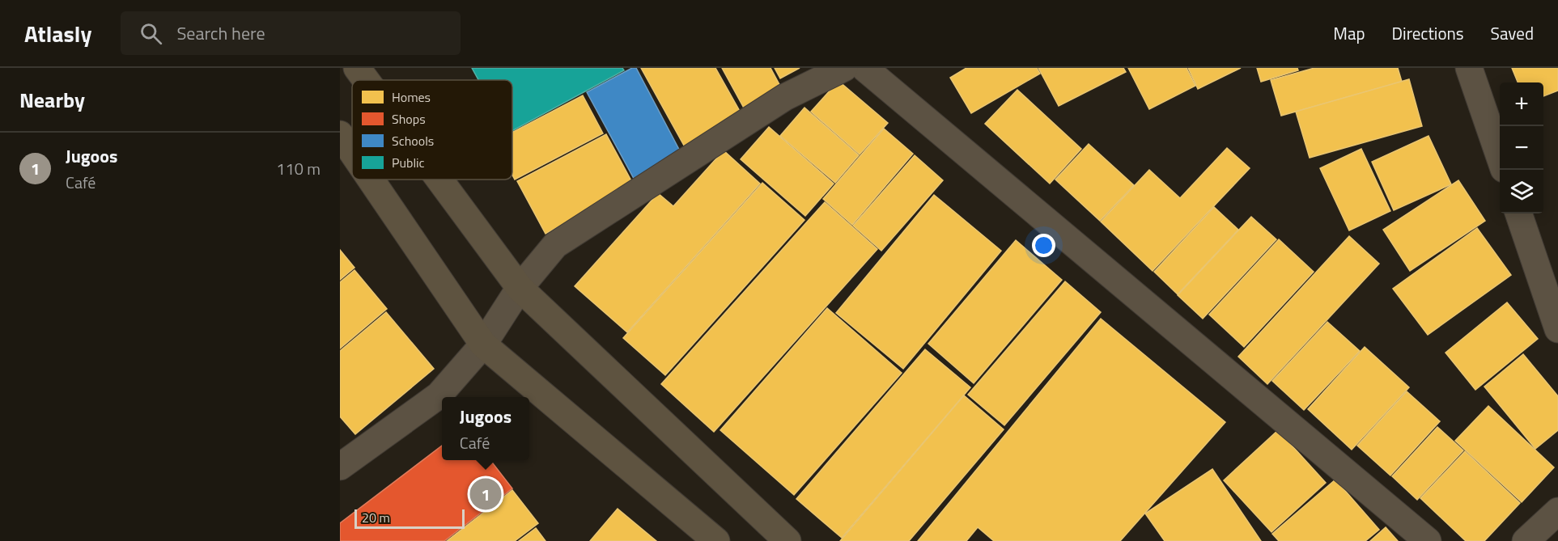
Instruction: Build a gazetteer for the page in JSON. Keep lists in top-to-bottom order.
{
  "legend": [
    "Homes",
    "Shops",
    "Schools",
    "Public"
  ],
  "scale_bar": "20 m",
  "page": {
    "header": "Atlasly",
    "search": "Search here",
    "nav": ["Map", "Directions", "Saved"],
    "heading": "Nearby",
    "map_buttons": ["+", "−"],
    "list": [
      {
        "mark": "1",
        "name": "Jugoos",
        "note": "Café",
        "value": "110 m"
      }
    ],
    "popup": ["Jugoos", "Café"],
    "pins": "1",
    "scale": "20 m"
  }
}
